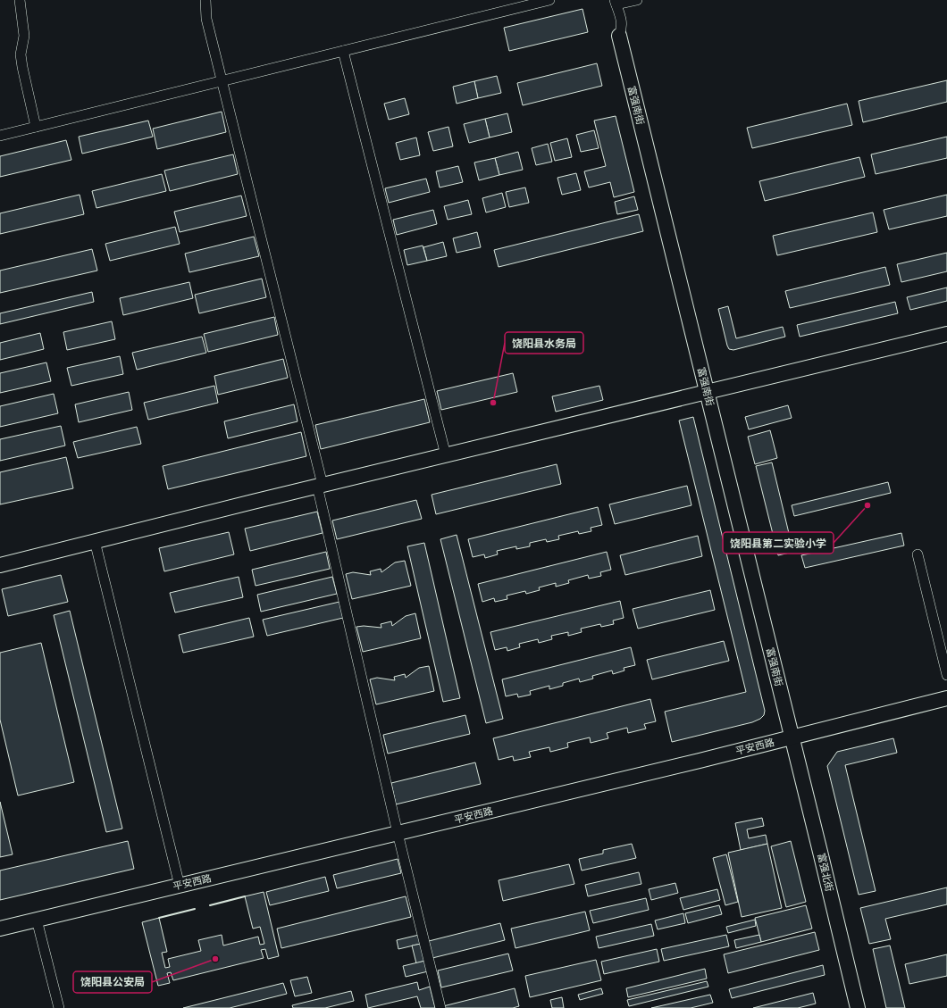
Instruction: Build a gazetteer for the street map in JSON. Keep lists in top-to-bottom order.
{
  "streets": {
    "street": ["富强南街", "平安西路", "富强北街"]
  },
  "crossings": [
    ["富强南街", "平安西路"],
    ["富强南街", "富强北街"],
    ["平安西路", "富强北街"]
  ],
  "places": ["饶阳县水务局", "饶阳县第二实验小学", "饶阳县公安局"]
}
